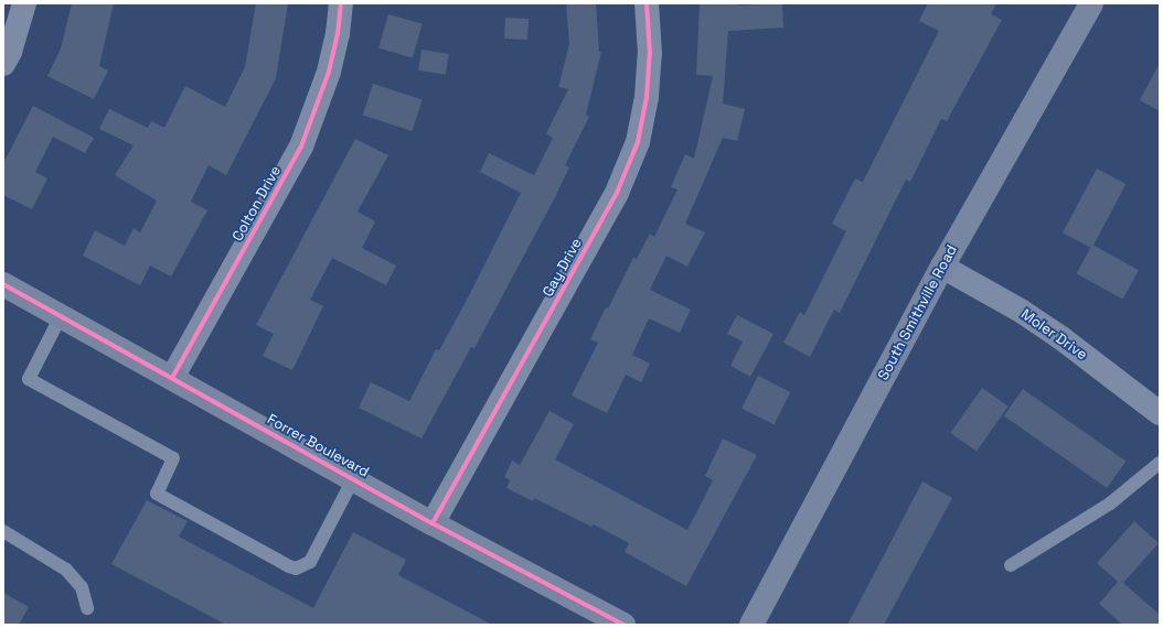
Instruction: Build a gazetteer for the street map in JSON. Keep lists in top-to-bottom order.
{
  "streets": {
    "street": [
      "Colton Drive",
      "Gay Drive",
      "South Smithville Road",
      "Moler Drive",
      "Forrer Boulevard"
    ]
  },
  "crossings": [
    ["Colton Drive", "Forrer Boulevard"],
    ["Gay Drive", "Forrer Boulevard"],
    ["South Smithville Road", "Moler Drive"]
  ]
}
